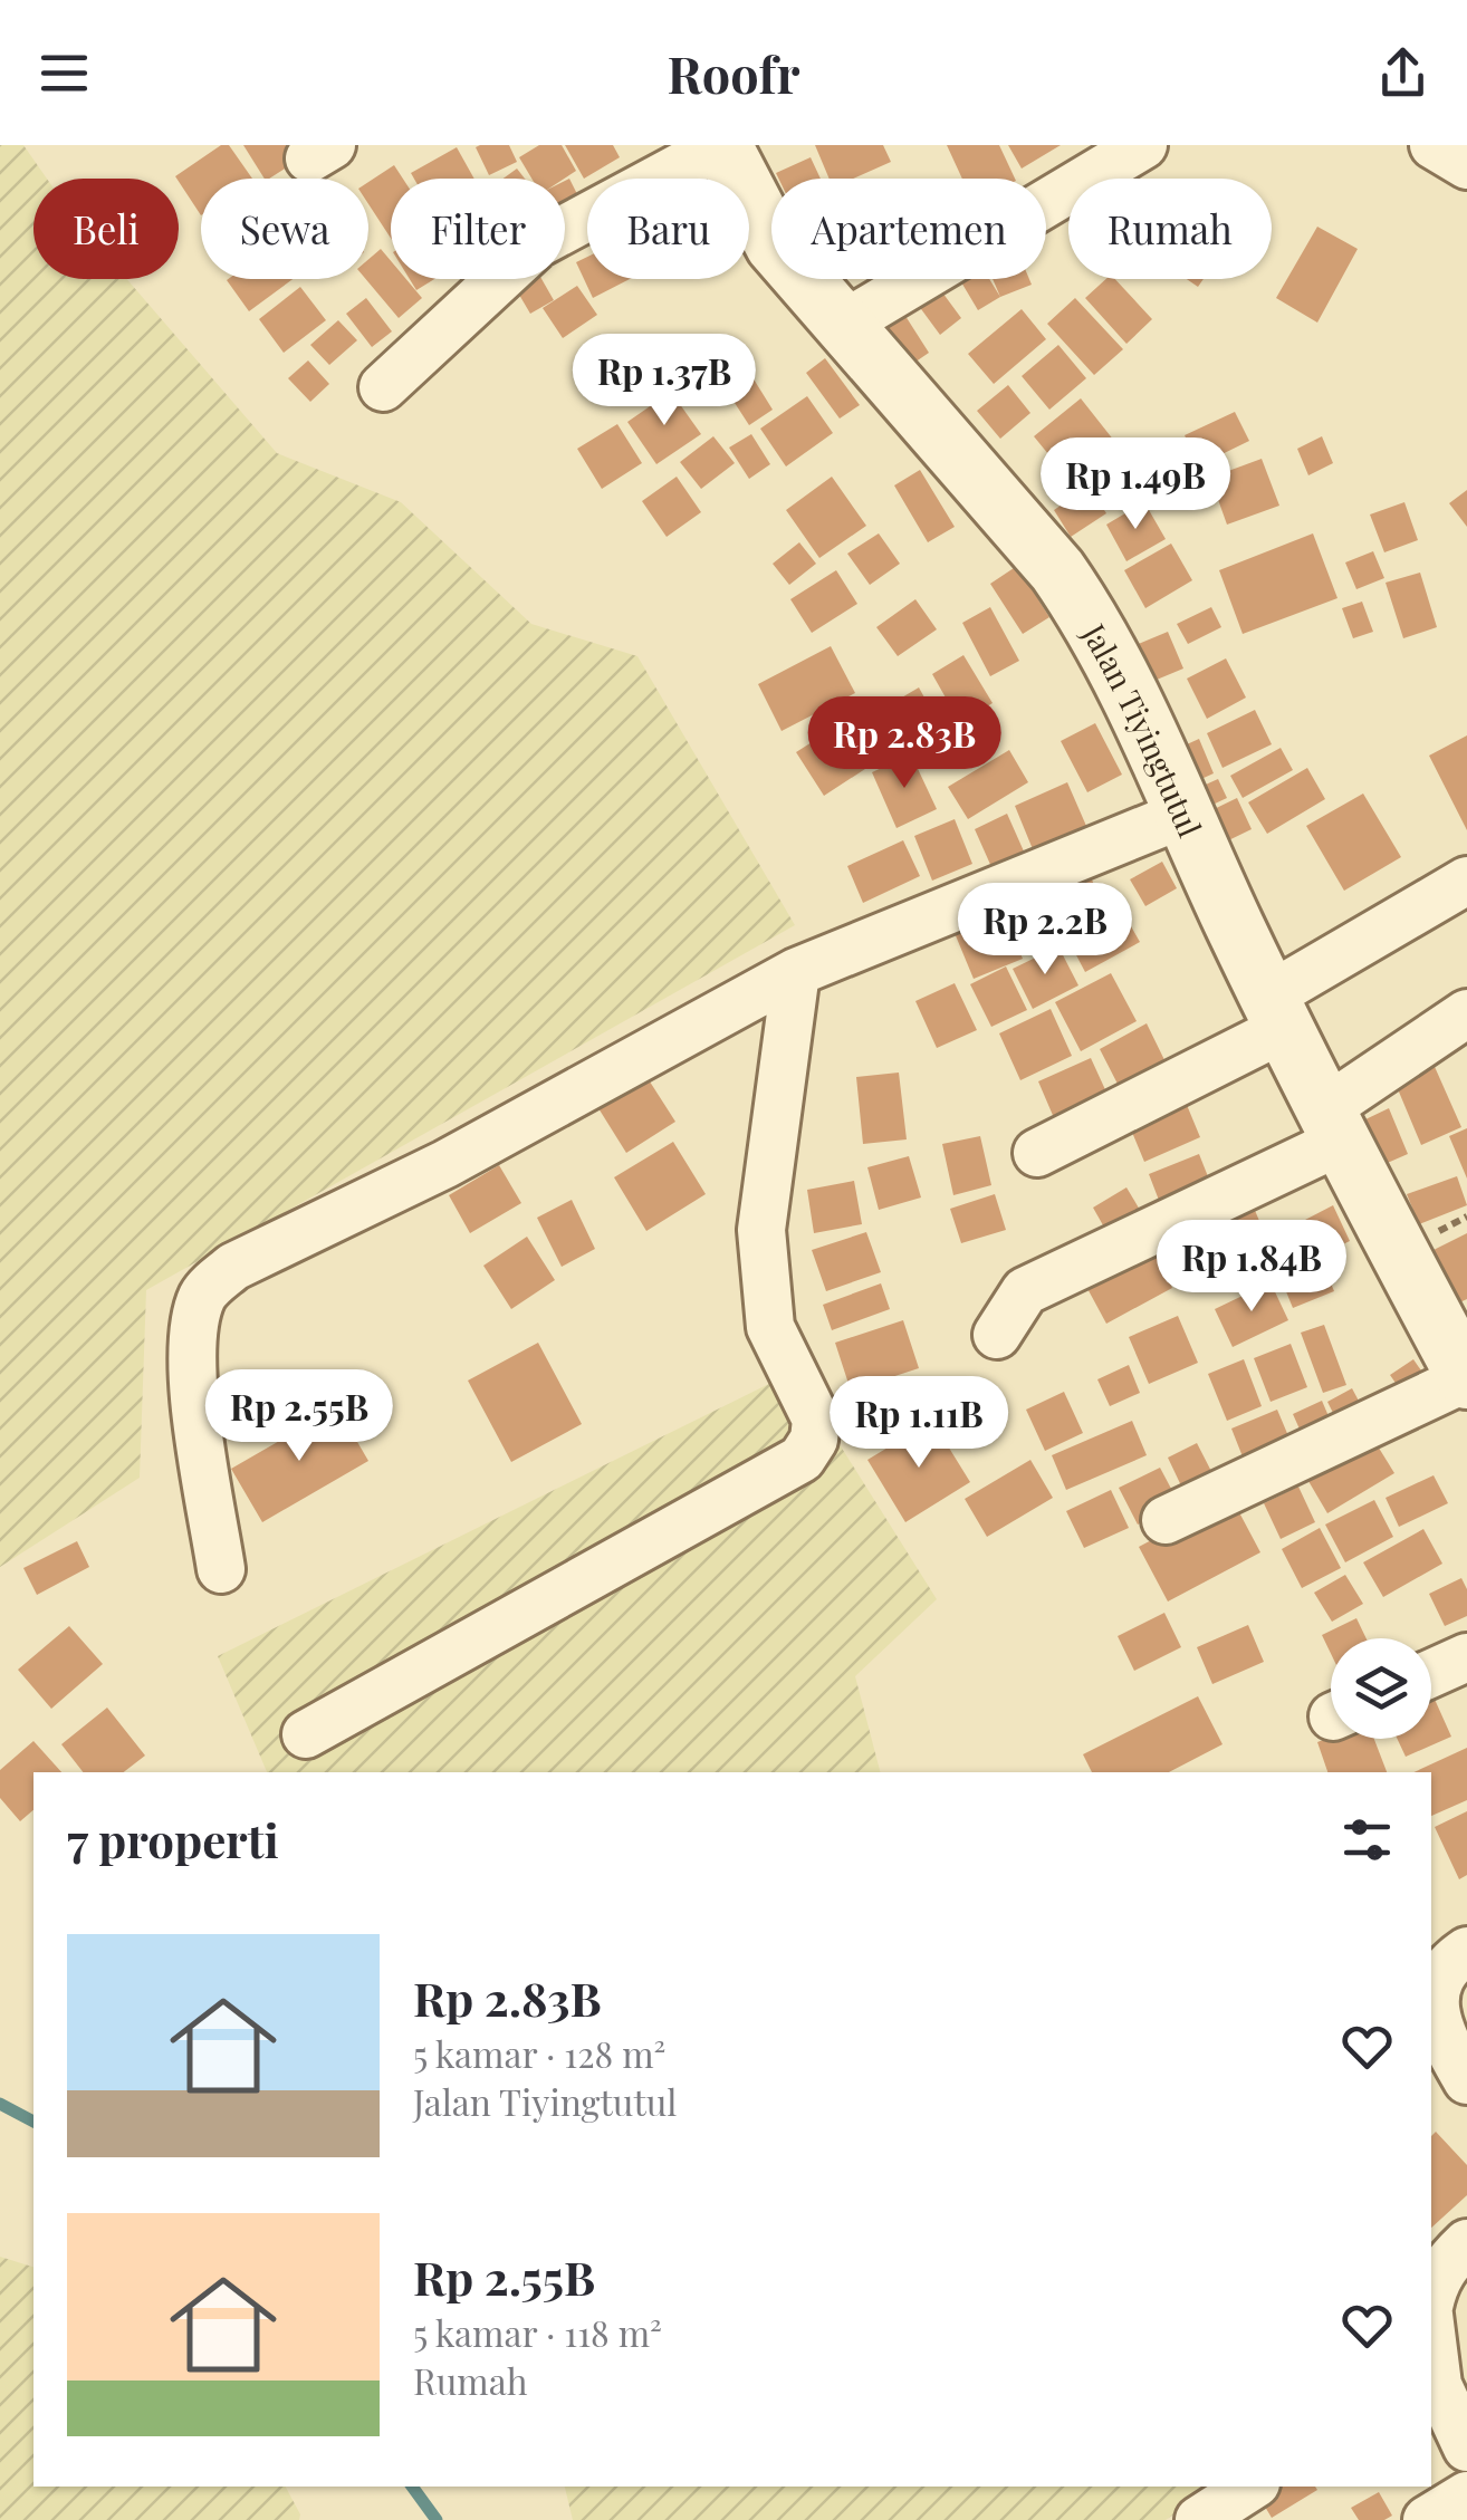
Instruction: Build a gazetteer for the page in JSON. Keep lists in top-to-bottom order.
{
  "streets": {
    "street": ["Jalan Tiyingtutul"]
  },
  "page": {
    "header": "Roofr",
    "chip": [
      "Beli",
      "Sewa",
      "Filter",
      "Baru",
      "Apartemen",
      "Rumah"
    ],
    "price": [
      "Rp 1.37B",
      "Rp 1.49B",
      "Rp 2.83B",
      "Rp 2.2B",
      "Rp 1.84B",
      "Rp 2.55B",
      "Rp 1.11B"
    ],
    "heading": "7 properti",
    "list": [
      {
        "name": "Rp 2.83B",
        "note": "5 kamar · 128 m² · Jalan Tiyingtutul"
      },
      {
        "name": "Rp 2.55B",
        "note": "5 kamar · 118 m² · Rumah"
      }
    ]
  }
}
